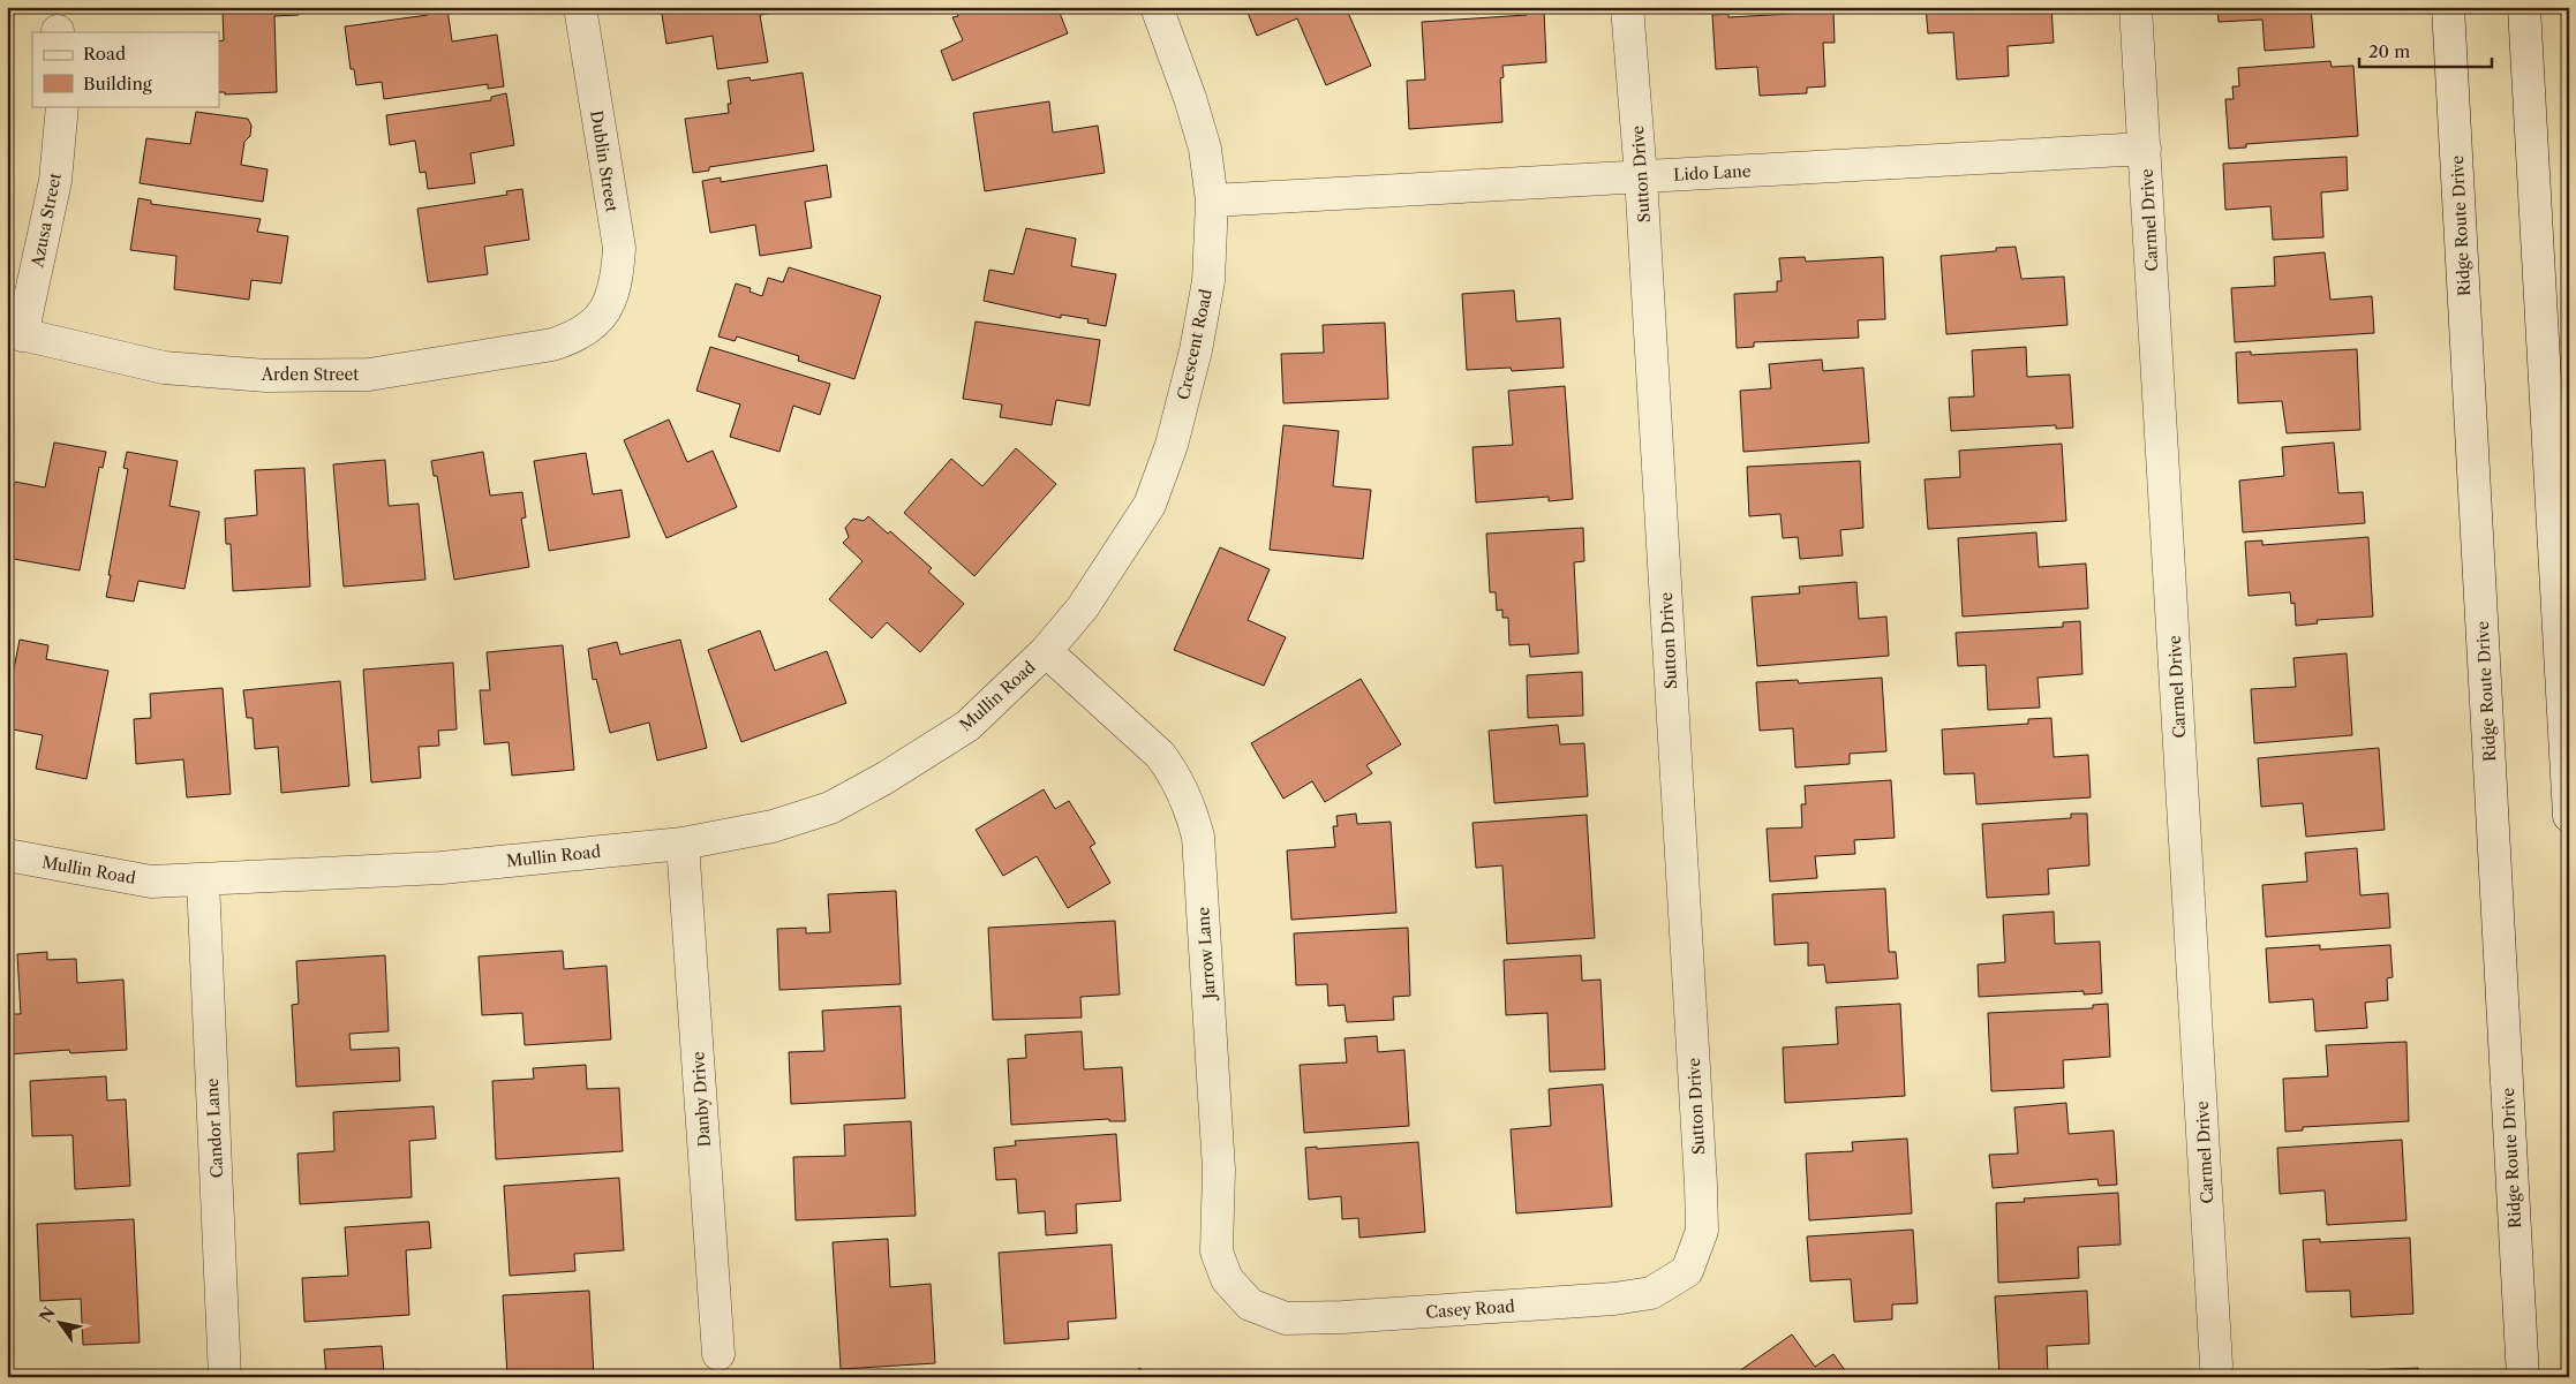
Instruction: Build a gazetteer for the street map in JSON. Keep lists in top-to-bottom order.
{
  "streets": {
    "street": [
      "Dublin Street",
      "Lido Lane",
      "Sutton Drive",
      "Azusa Street",
      "Carmel Drive",
      "Ridge Route Drive",
      "Crescent Road",
      "Arden Street",
      "Mullin Road",
      "Jarrow Lane",
      "Danby Drive",
      "Candor Lane",
      "Casey Road"
    ]
  },
  "crossings": [
    ["Dublin Street", "Arden Street"],
    ["Lido Lane", "Sutton Drive"],
    ["Lido Lane", "Carmel Drive"],
    ["Lido Lane", "Crescent Road"],
    ["Sutton Drive", "Casey Road"],
    ["Azusa Street", "Arden Street"],
    ["Crescent Road", "Mullin Road"],
    ["Crescent Road", "Jarrow Lane"],
    ["Mullin Road", "Jarrow Lane"],
    ["Mullin Road", "Danby Drive"],
    ["Mullin Road", "Candor Lane"],
    ["Jarrow Lane", "Casey Road"]
  ],
  "legend": ["Road", "Building"],
  "scale_bar": "20 m",
  "north": "top left"
}
